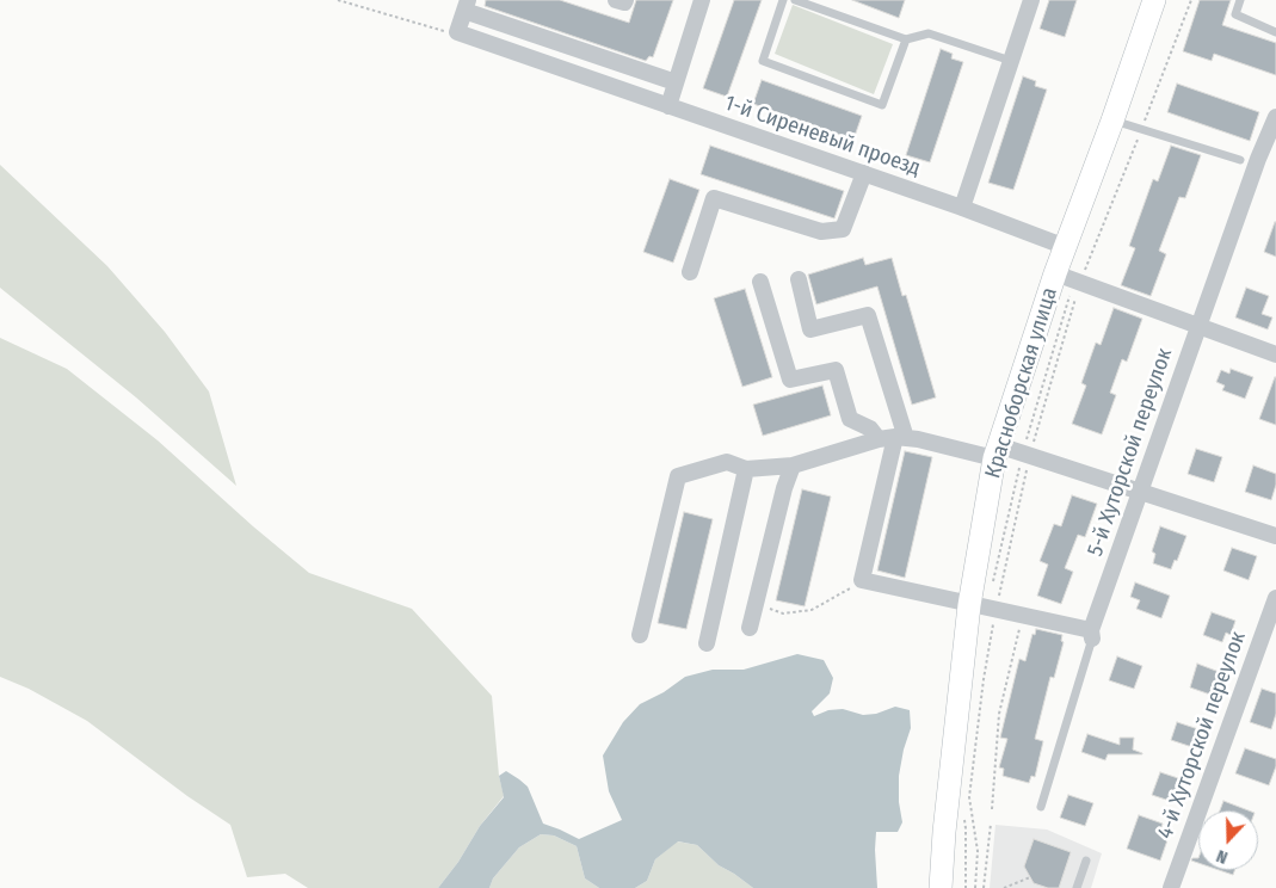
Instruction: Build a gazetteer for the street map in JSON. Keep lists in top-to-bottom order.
{
  "streets": {
    "street": [
      "1-й Сиреневый проезд",
      "Красноборская улица",
      "5-й Хуторской переулок",
      "4-й Хуторской переулок"
    ]
  },
  "crossings": [
    ["1-й Сиреневый проезд", "Красноборская улица"]
  ],
  "north": "bottom"
}
